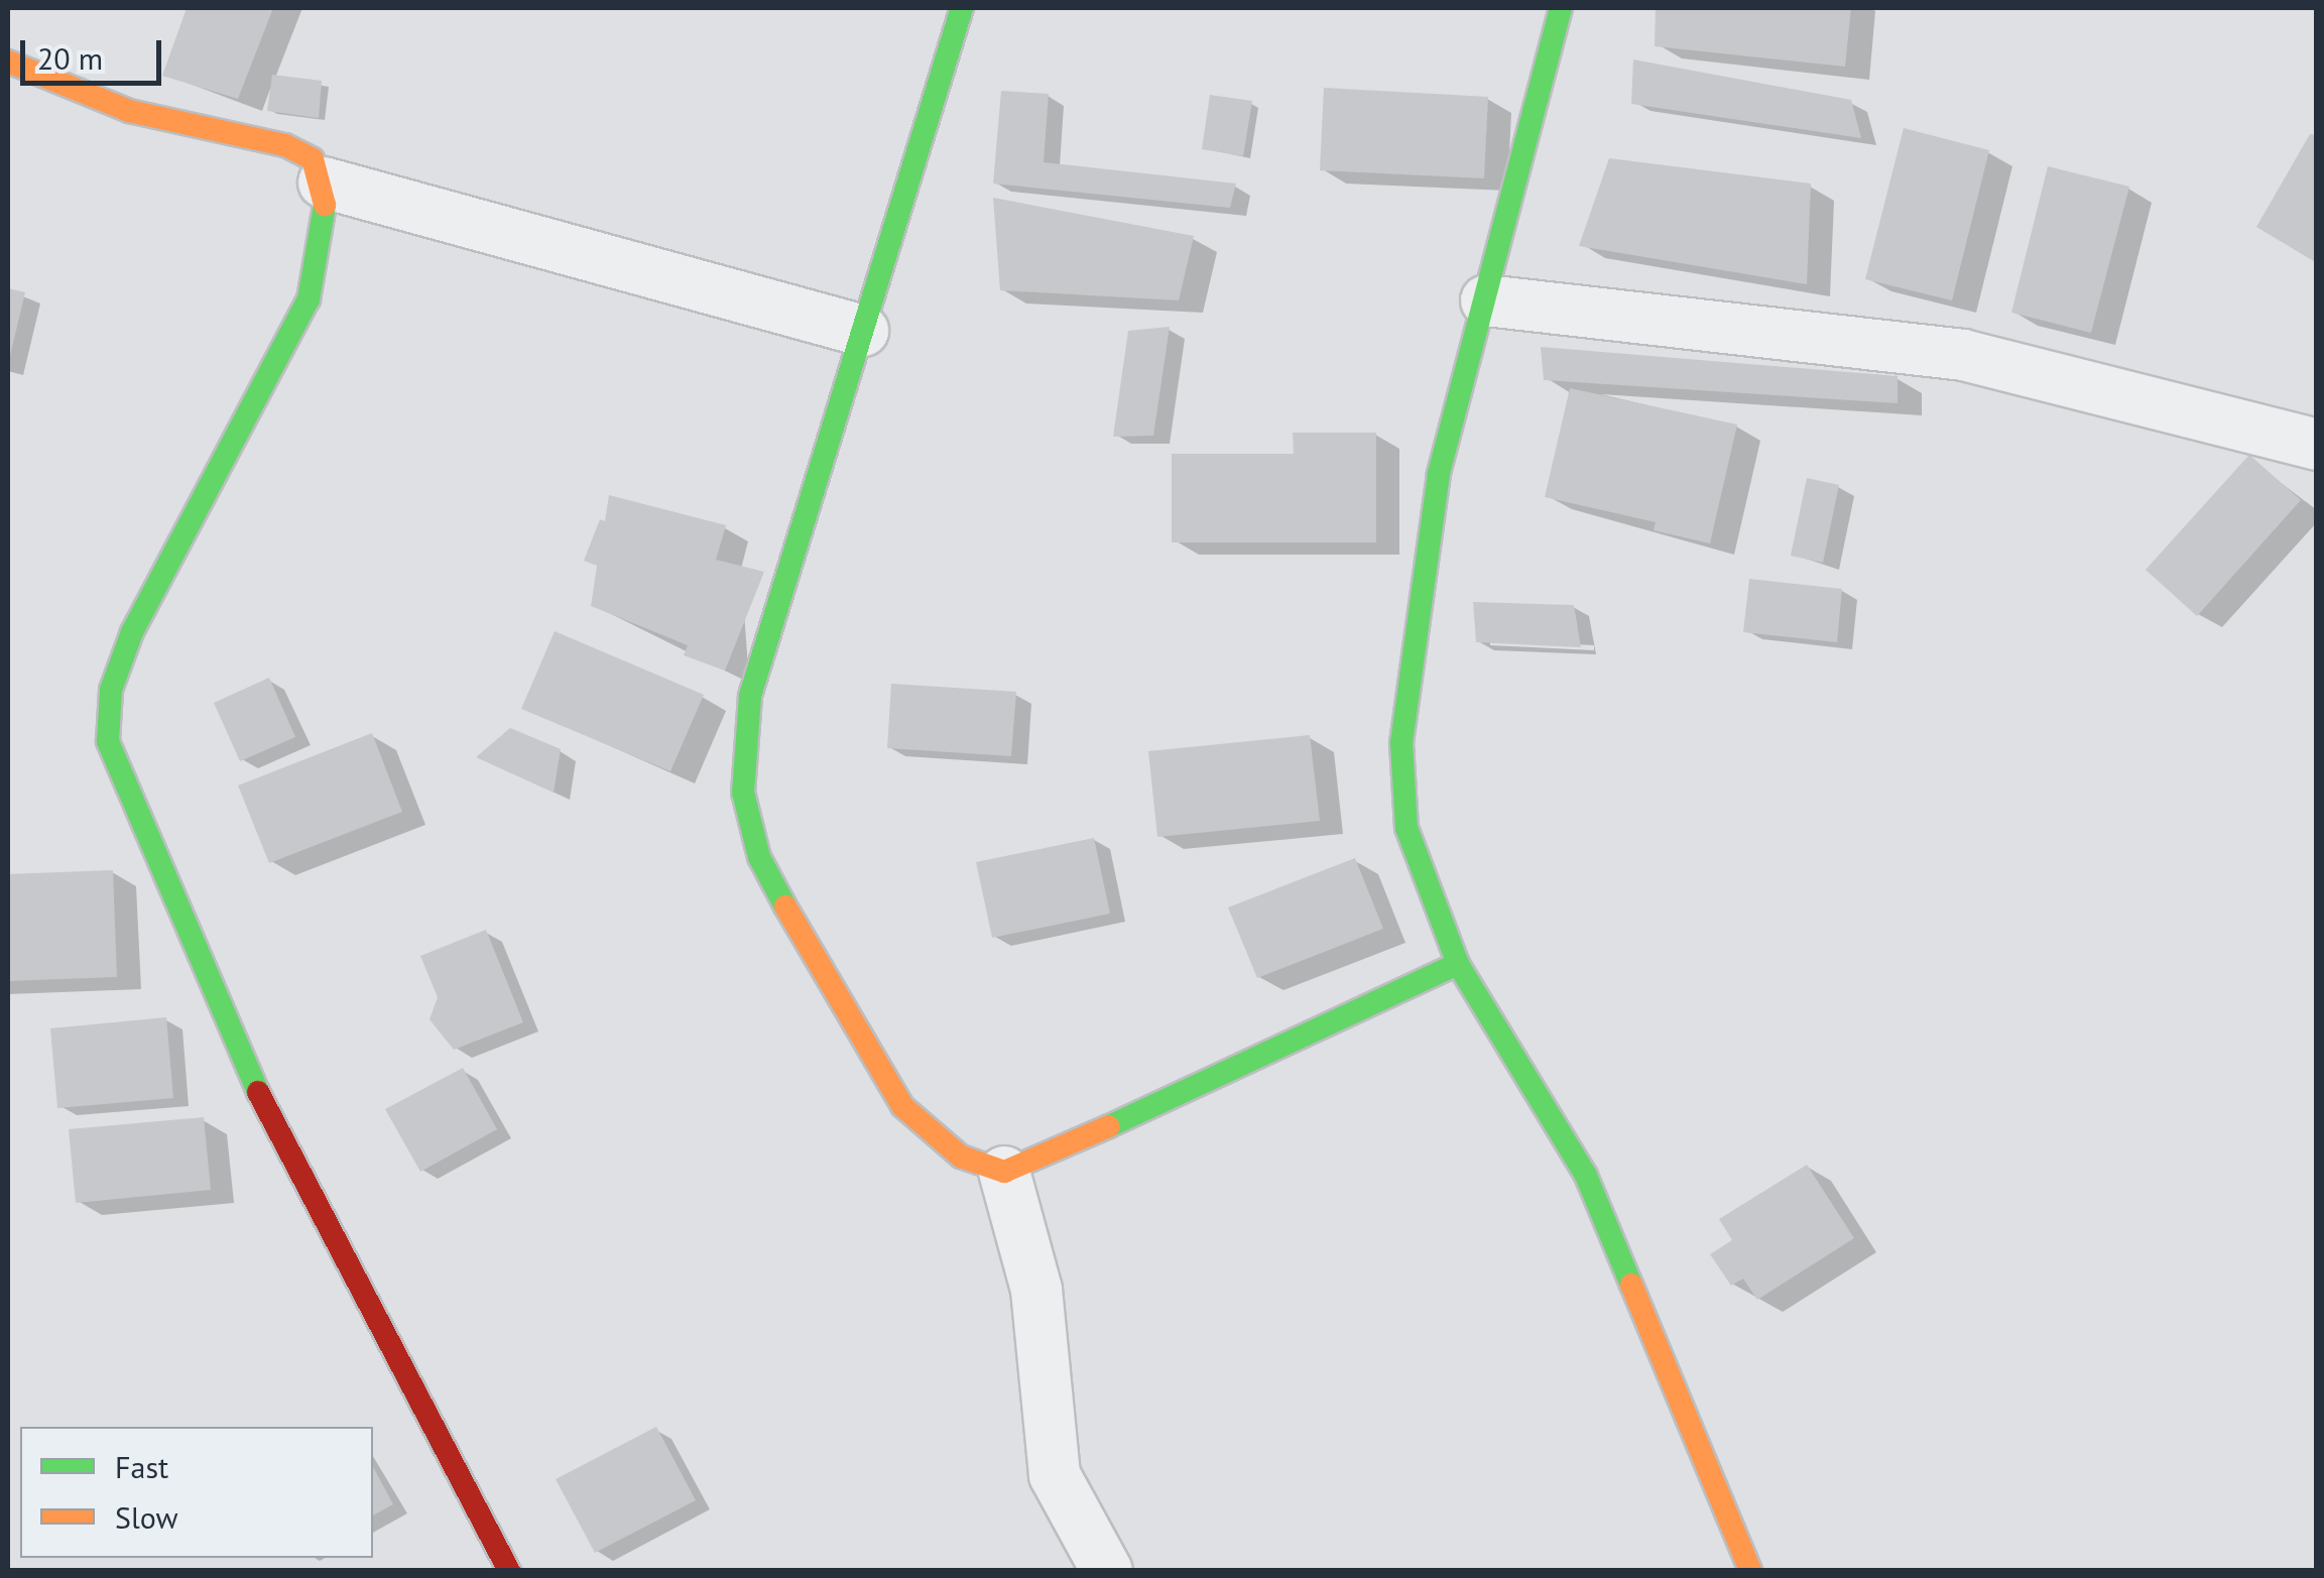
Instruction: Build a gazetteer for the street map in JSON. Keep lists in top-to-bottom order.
{
  "legend": ["Fast", "Slow"],
  "scale_bar": "20 m"
}
